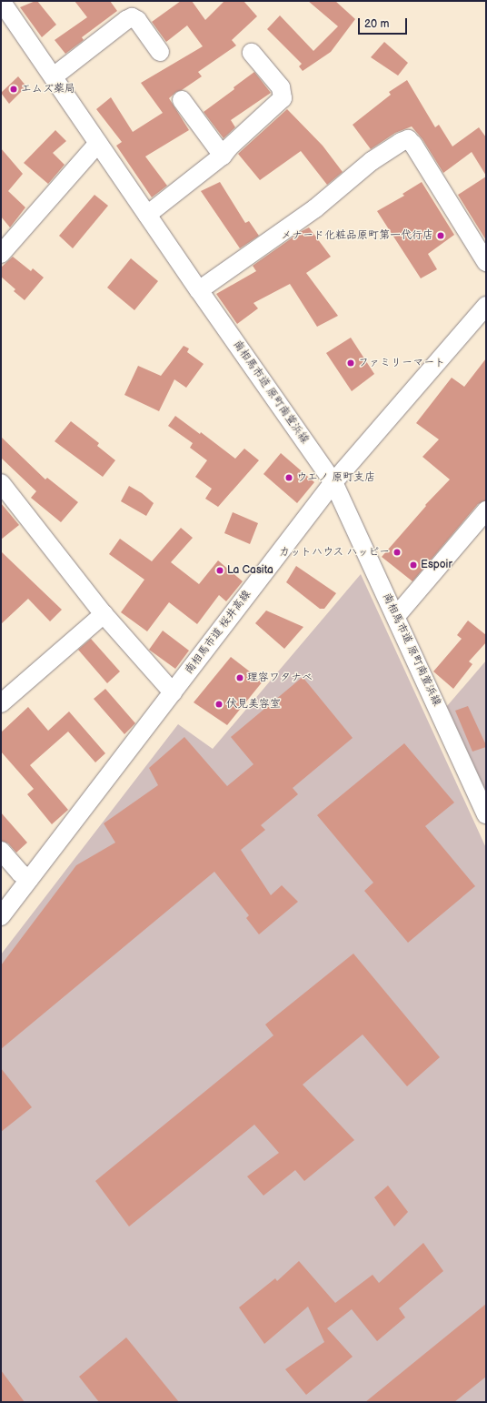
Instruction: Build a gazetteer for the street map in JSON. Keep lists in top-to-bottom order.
{
  "streets": {
    "street": ["南相馬市道 原町南萱浜線", "南相馬市道 桜井高線"]
  },
  "crossings": [
    ["南相馬市道 原町南萱浜線", "南相馬市道 桜井高線"]
  ],
  "places": [
    "エムズ薬局",
    "メナード化粧品原町第一代行店",
    "ファミリーマート",
    "ウエノ 原町支店",
    "カットハウス ハッピー",
    "Espoir",
    "La Casita",
    "理容ワタナベ",
    "伏見美容室"
  ],
  "scale_bar": "20 m"
}
